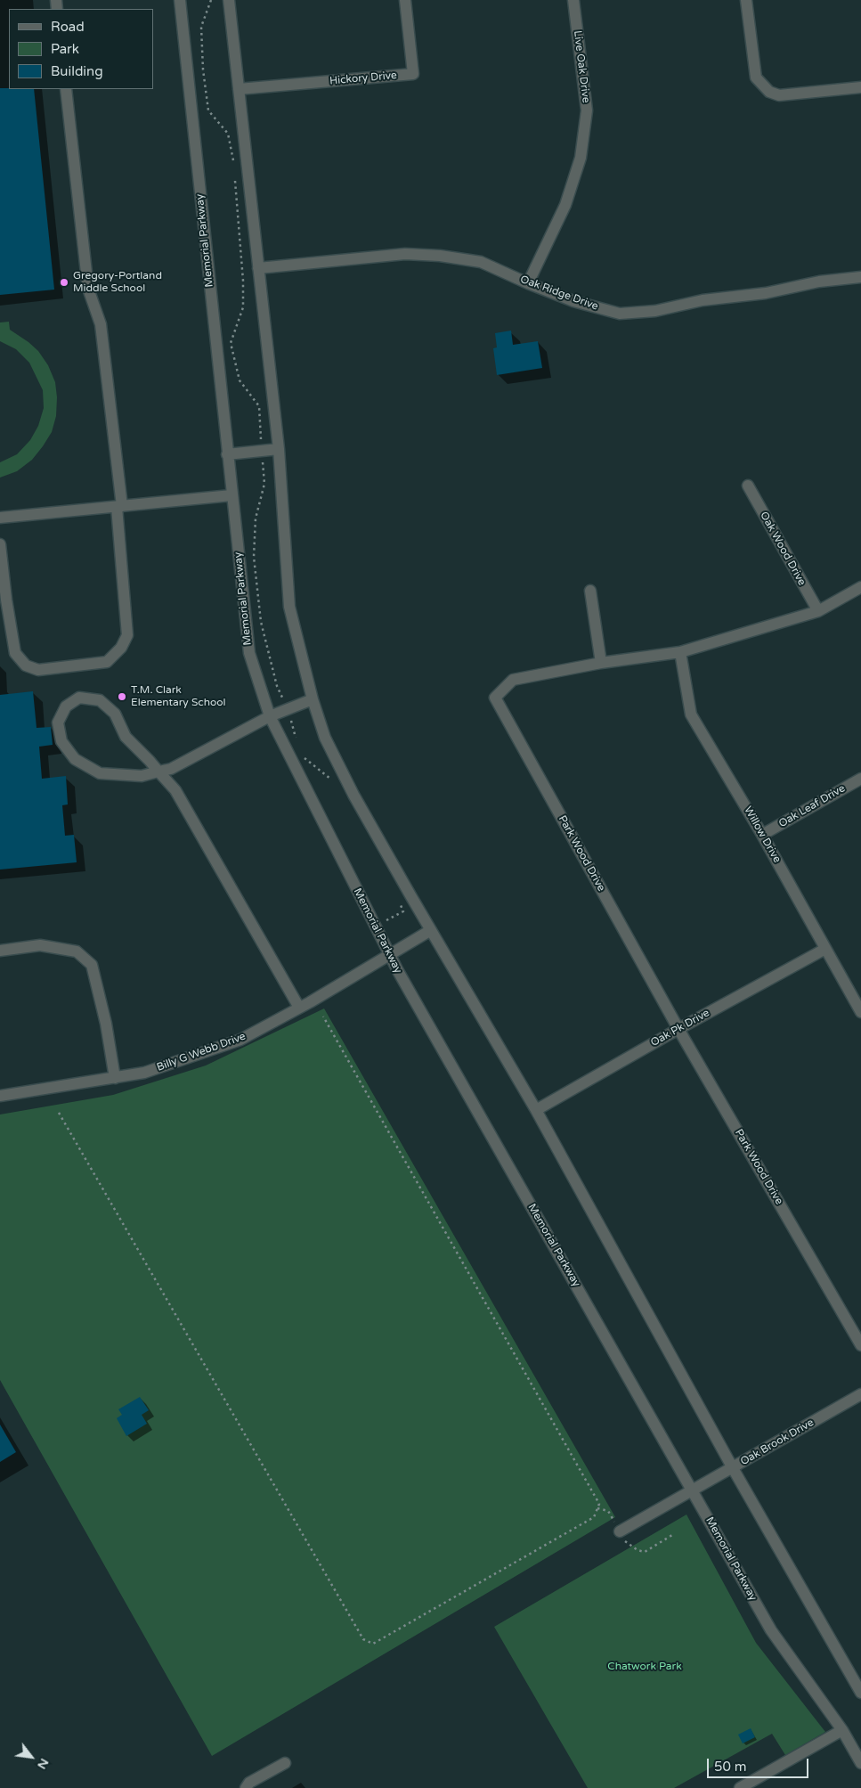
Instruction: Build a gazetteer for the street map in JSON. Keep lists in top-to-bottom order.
{
  "streets": {
    "street": [
      "Live Oak Drive",
      "Hickory Drive",
      "Memorial Parkway",
      "Oak Ridge Drive",
      "Oak Wood Drive",
      "Oak Leaf Drive",
      "Willow Drive",
      "Park Wood Drive",
      "Oak Pk Drive",
      "Billy G Webb Drive",
      "Oak Brook Drive"
    ]
  },
  "crossings": [
    ["Live Oak Drive", "Oak Ridge Drive"],
    ["Memorial Parkway", "Billy G Webb Drive"],
    ["Memorial Parkway", "Oak Brook Drive"],
    ["Oak Wood Drive", "Park Wood Drive"],
    ["Oak Leaf Drive", "Willow Drive"],
    ["Willow Drive", "Park Wood Drive"],
    ["Willow Drive", "Oak Pk Drive"],
    ["Park Wood Drive", "Oak Pk Drive"]
  ],
  "parks": ["Chatwork Park"],
  "places": ["Gregory-Portland Middle School", "T.M. Clark Elementary School"],
  "legend": ["Road", "Park", "Building"],
  "scale_bar": "50 m",
  "north": "bottom right"
}
